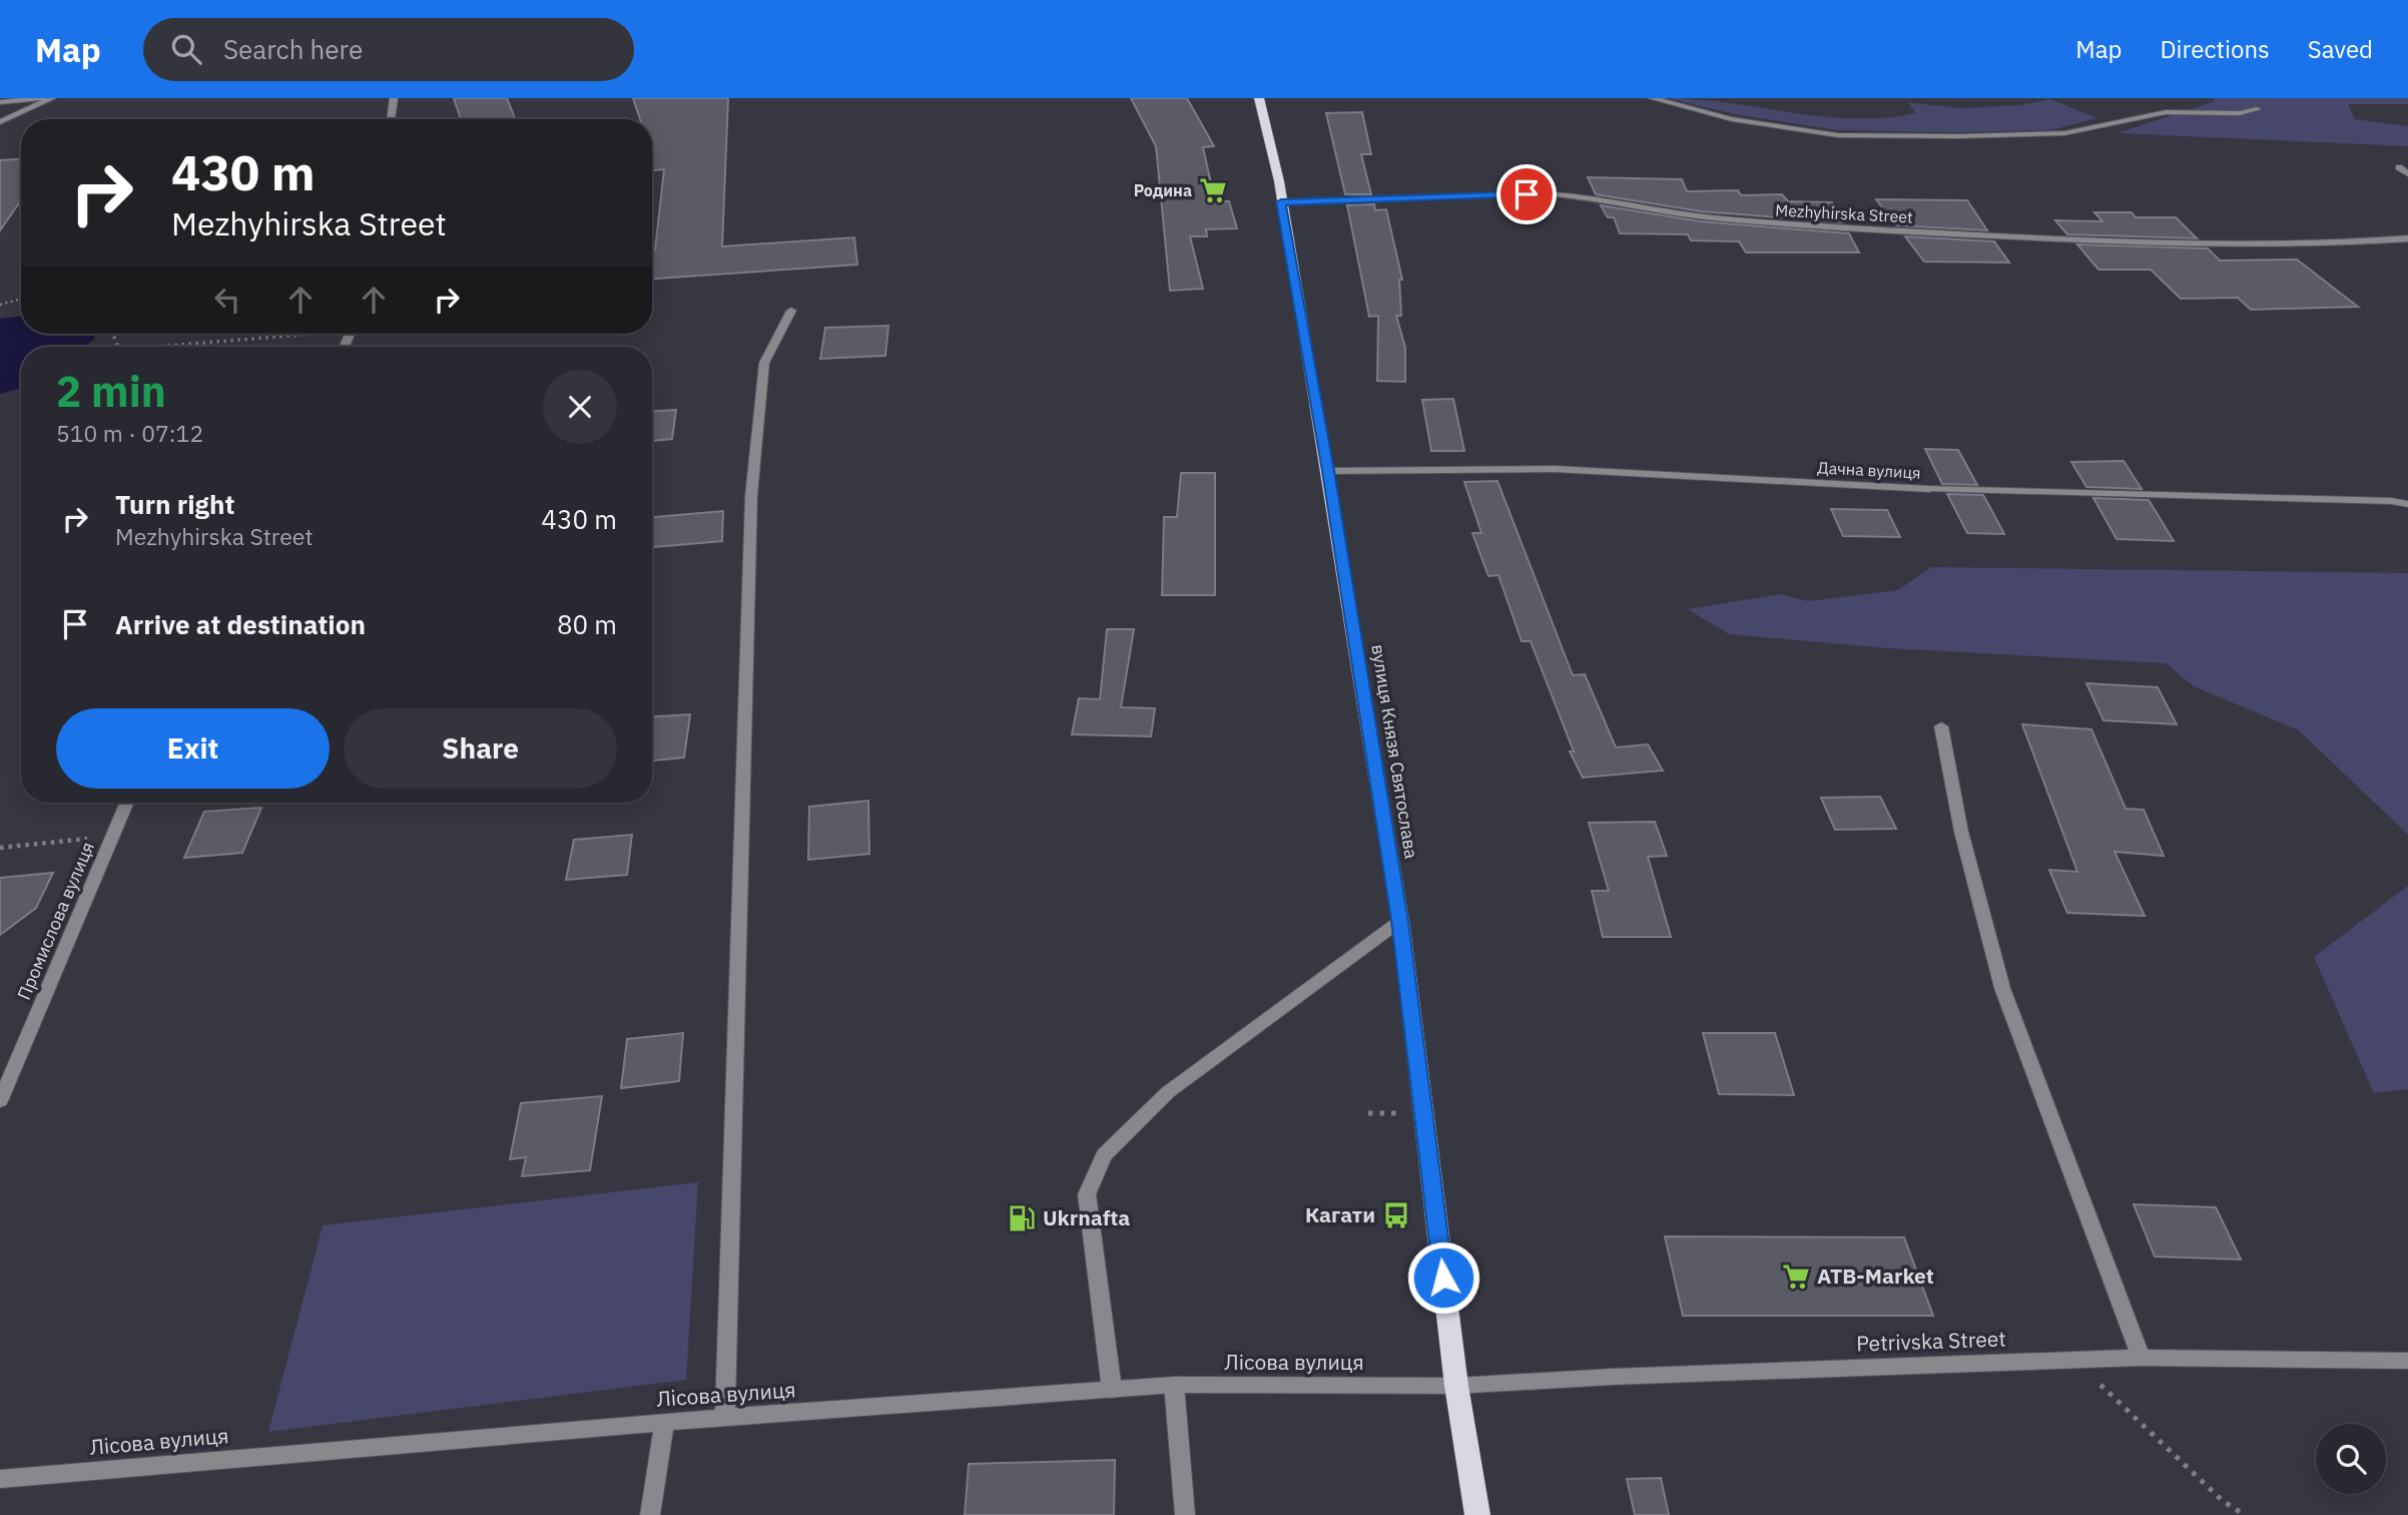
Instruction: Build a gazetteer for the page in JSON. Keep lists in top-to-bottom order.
{
  "streets": {
    "main road": ["вулиця Князя Святослава"],
    "street": [
      "Mezhyhirska Street",
      "Дачна вулиця",
      "Промислова вулиця",
      "Petrivska Street",
      "Лісова вулиця"
    ]
  },
  "crossings": [
    ["Mezhyhirska Street", "вулиця Князя Святослава"],
    ["Дачна вулиця", "вулиця Князя Святослава"],
    ["вулиця Князя Святослава", "Petrivska Street"],
    ["вулиця Князя Святослава", "Лісова вулиця"],
    ["Petrivska Street", "Лісова вулиця"]
  ],
  "places": {
    "supermarket": ["Родина", "ATB-Market"],
    "bus stop": ["Кагати"],
    "fuel station": ["Ukrnafta"]
  },
  "page": {
    "header": "Map",
    "search": "Search here",
    "nav": ["Map", "Directions", "Saved"],
    "turn": ["430 m", "Mezhyhirska Street"],
    "heading": ["2 min", "510 m · 07:12"],
    "list": [
      {
        "name": "Turn right",
        "note": "Mezhyhirska Street",
        "value": "430 m"
      },
      {
        "name": "Arrive at destination",
        "value": "80 m"
      }
    ],
    "buttons": ["Exit", "Share"]
  }
}
